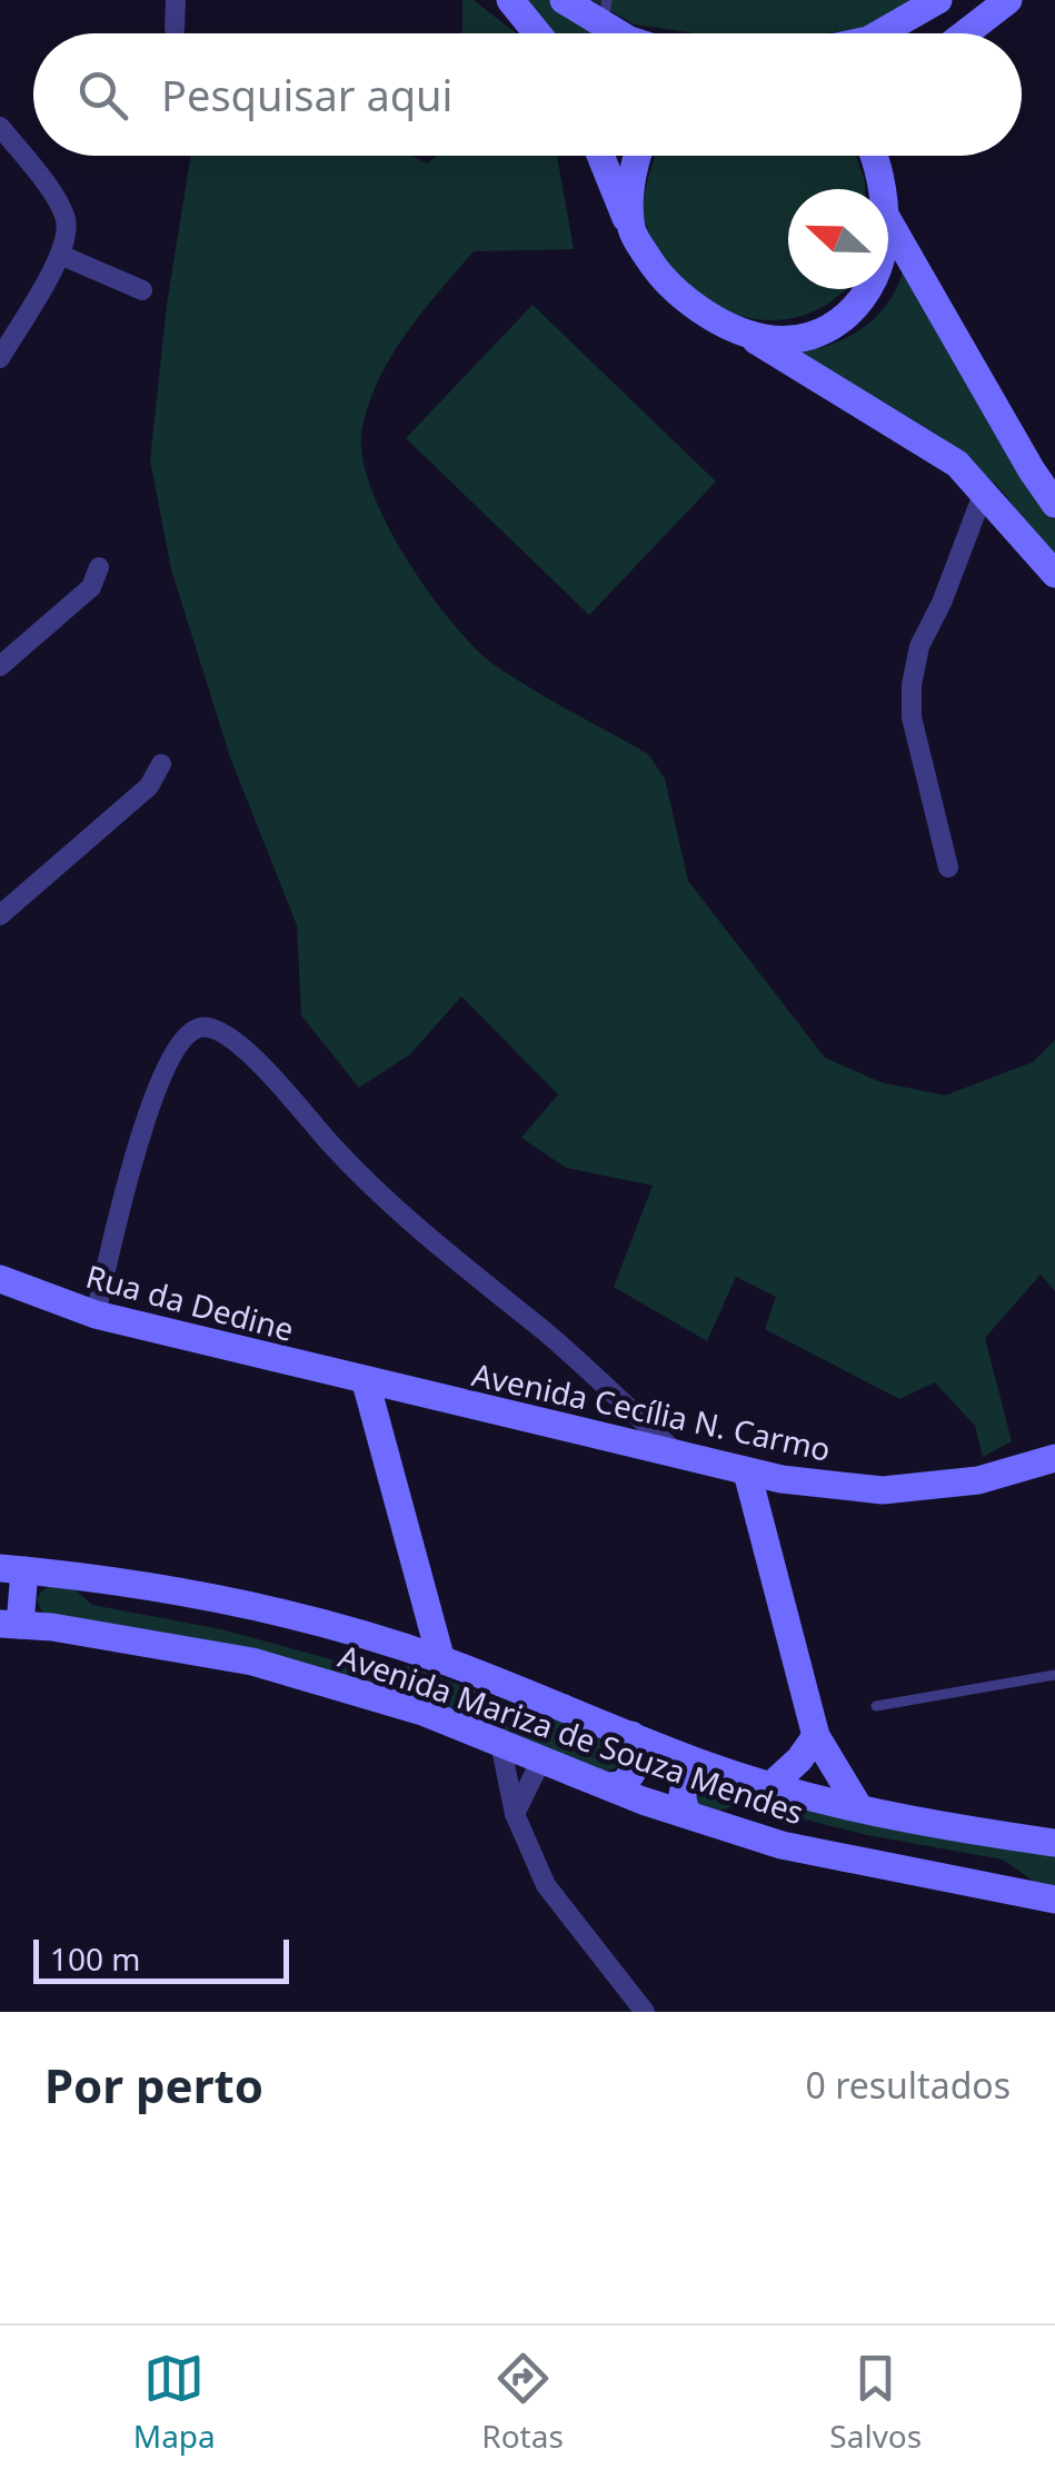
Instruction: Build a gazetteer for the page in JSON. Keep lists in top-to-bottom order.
{
  "streets": {
    "main road": ["Rua da Dedine", "Avenida Cecília N. Carmo", "Avenida Mariza de Souza Mendes"]
  },
  "crossings": [
    ["Rua da Dedine", "Avenida Cecília N. Carmo"]
  ],
  "scale_bar": "100 m",
  "north": "left",
  "page": {
    "search": "Pesquisar aqui",
    "scale": "100 m",
    "heading": ["Por perto", "0 resultados"],
    "nav": ["Mapa", "Rotas", "Salvos"]
  }
}
